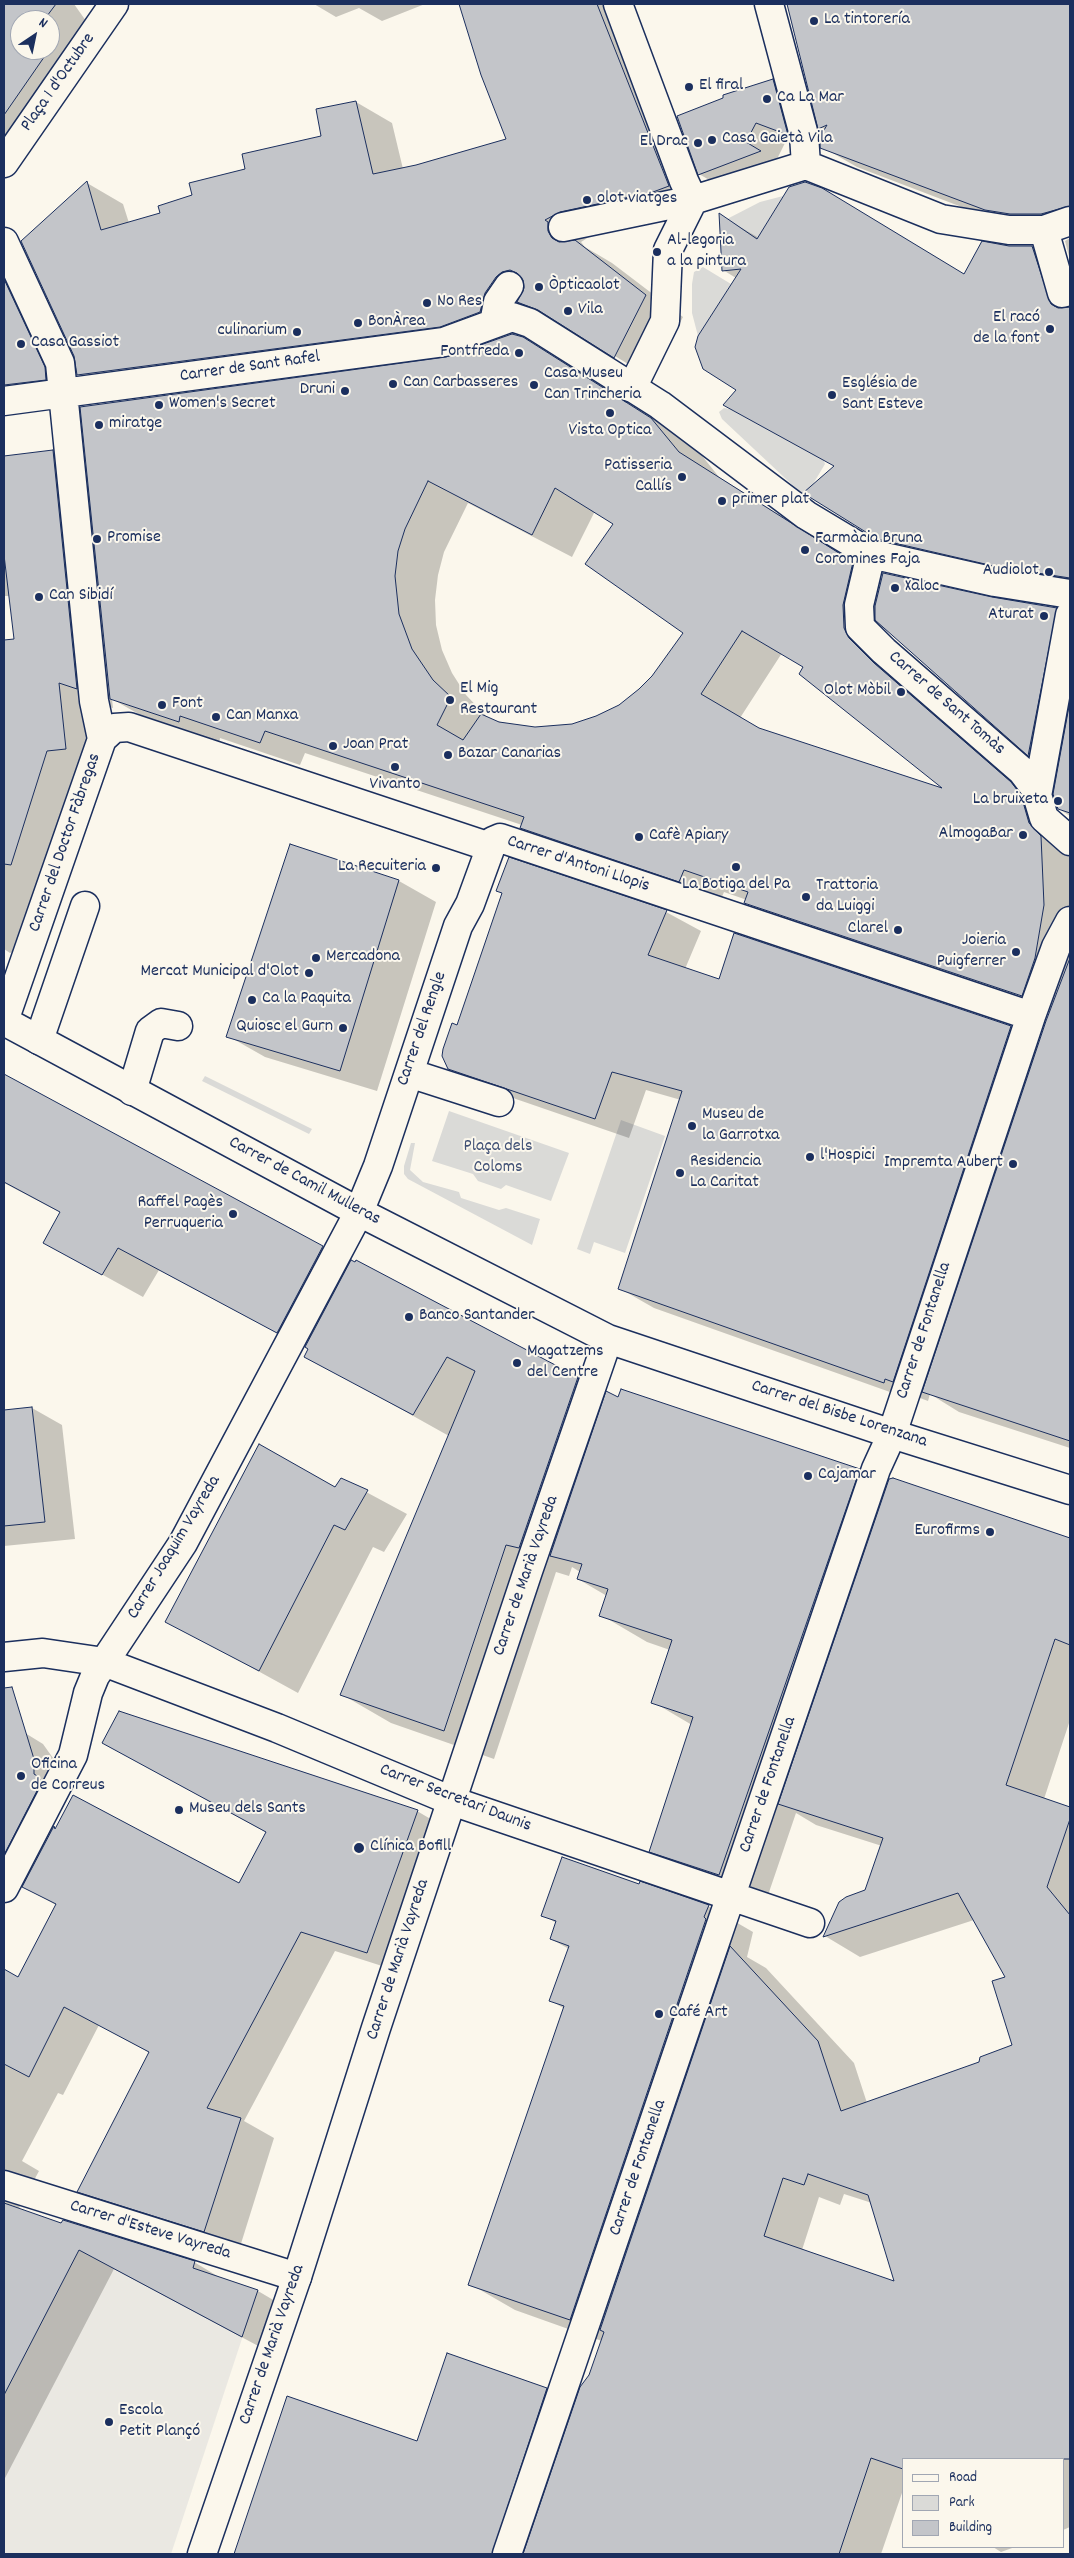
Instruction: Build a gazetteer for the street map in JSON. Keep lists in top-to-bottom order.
{
  "streets": {
    "street": [
      "Plaça 1 d'Octubre",
      "Carrer de Sant Rafel",
      "Carrer de Sant Tomàs",
      "Carrer del Doctor Fàbregas",
      "Carrer d'Antoni Llopis",
      "Carrer del Rengle",
      "Carrer de Camil Mulleras",
      "Carrer de Fontanella",
      "Carrer del Bisbe Lorenzana",
      "Carrer Joaquim Vayreda",
      "Carrer de Marià Vayreda",
      "Carrer Secretari Daunis",
      "Carrer d'Esteve Vayreda"
    ]
  },
  "crossings": [
    ["Carrer de Sant Rafel", "Carrer de Sant Tomàs"],
    ["Carrer de Sant Rafel", "Carrer del Doctor Fàbregas"],
    ["Carrer del Doctor Fàbregas", "Carrer d'Antoni Llopis"],
    ["Carrer del Doctor Fàbregas", "Carrer de Camil Mulleras"],
    ["Carrer d'Antoni Llopis", "Carrer del Rengle"],
    ["Carrer d'Antoni Llopis", "Carrer de Fontanella"],
    ["Carrer del Rengle", "Carrer de Camil Mulleras"],
    ["Carrer del Rengle", "Carrer Joaquim Vayreda"],
    ["Carrer de Camil Mulleras", "Carrer del Bisbe Lorenzana"],
    ["Carrer de Camil Mulleras", "Carrer Joaquim Vayreda"],
    ["Carrer de Camil Mulleras", "Carrer de Marià Vayreda"],
    ["Carrer de Fontanella", "Carrer del Bisbe Lorenzana"],
    ["Carrer de Fontanella", "Carrer Secretari Daunis"],
    ["Carrer del Bisbe Lorenzana", "Carrer de Marià Vayreda"],
    ["Carrer Joaquim Vayreda", "Carrer Secretari Daunis"],
    ["Carrer de Marià Vayreda", "Carrer Secretari Daunis"],
    ["Carrer de Marià Vayreda", "Carrer d'Esteve Vayreda"]
  ],
  "parks": ["Plaça dels Coloms"],
  "places": [
    "La tintorería",
    "El firal",
    "Ca La Mar",
    "Casa Gaietà Vila",
    "El Drac",
    "olot viatges",
    "Al-legoria a la pintura",
    "Òpticaolot",
    "No Res",
    "Vila",
    "BonÀrea",
    "El racó de la font",
    "culinarium",
    "Casa Gassiot",
    "Fontfreda",
    "Can Carbasseres",
    "Casa Museu Can Trincheria",
    "Druni",
    "Església de Sant Esteve",
    "Women's Secret",
    "Vista Optica",
    "miratge",
    "Patisseria Callís",
    "primer plat",
    "Promise",
    "Farmàcia Bruna Coromines Faja",
    "Audiolot",
    "Xaloc",
    "Can Sibidí",
    "Aturat",
    "Olot Mòbil",
    "El Mig Restaurant",
    "Font",
    "Can Manxa",
    "Joan Prat",
    "Bazar Canarias",
    "Vivanto",
    "La bruixeta",
    "AlmogaBar",
    "Cafè Apiary",
    "La Botiga del Pa",
    "La Recuiteria",
    "Trattoria da Luiggi",
    "Clarel",
    "Joieria Puigferrer",
    "Mercadona",
    "Mercat Municipal d'Olot",
    "Ca la Paquita",
    "Quiosc el Gurn",
    "Museu de la Garrotxa",
    "l'Hospici",
    "Impremta Aubert",
    "Residencia La Caritat",
    "Raffel Pagès Perruqueria",
    "Banco Santander",
    "Magatzems del Centre",
    "Cajamar",
    "Eurofirms",
    "Oficina de Correus",
    "Museu dels Sants",
    "Clínica Bofill",
    "Café Art",
    "Escola Petit Plançó"
  ],
  "legend": ["Road", "Park", "Building"],
  "north": "top right"
}
